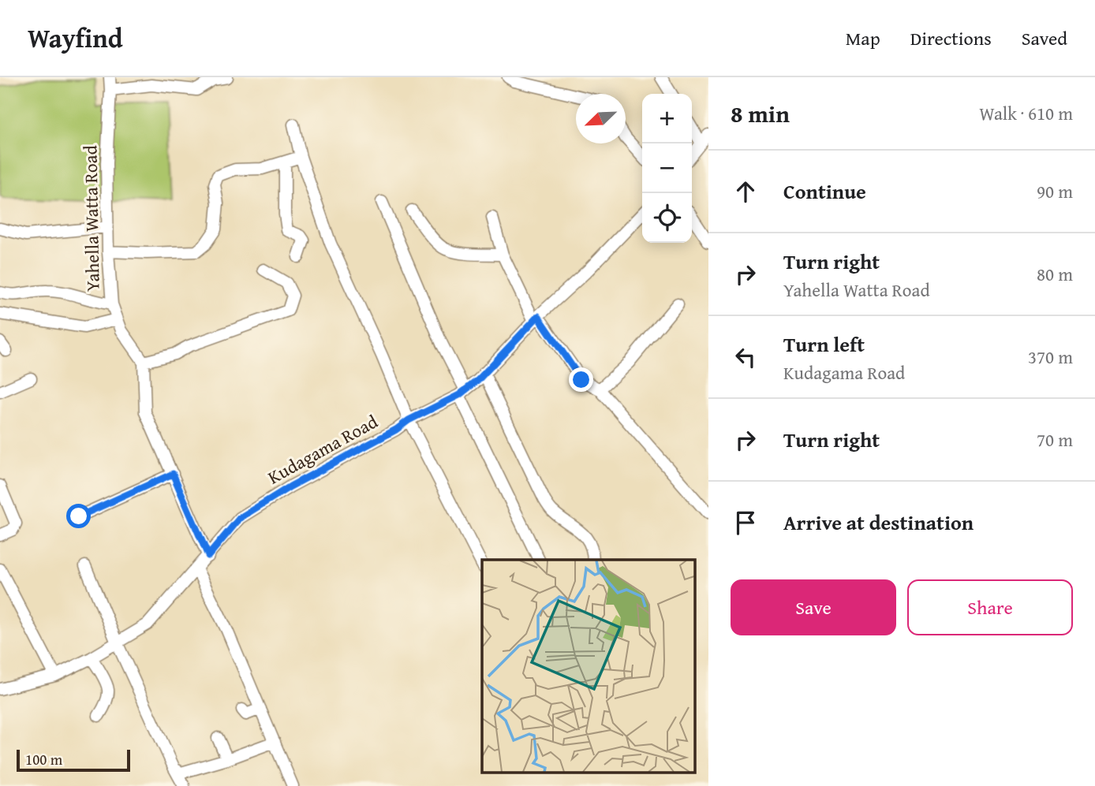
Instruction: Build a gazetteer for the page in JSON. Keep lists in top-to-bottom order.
{
  "streets": {
    "street": ["Yahella Watta Road", "Kudagama Road"]
  },
  "scale_bar": "100 m",
  "north": "bottom left",
  "page": {
    "header": "Wayfind",
    "nav": ["Map", "Directions", "Saved"],
    "heading": ["8 min", "Walk · 610 m"],
    "map_buttons": ["+", "−"],
    "list": [
      ["Continue", "90 m"],
      ["Turn right", "Yahella Watta Road", "80 m"],
      ["Turn left", "Kudagama Road", "370 m"],
      ["Turn right", "70 m"],
      "Arrive at destination"
    ],
    "buttons": ["Save", "Share"],
    "scale": "100 m"
  }
}
